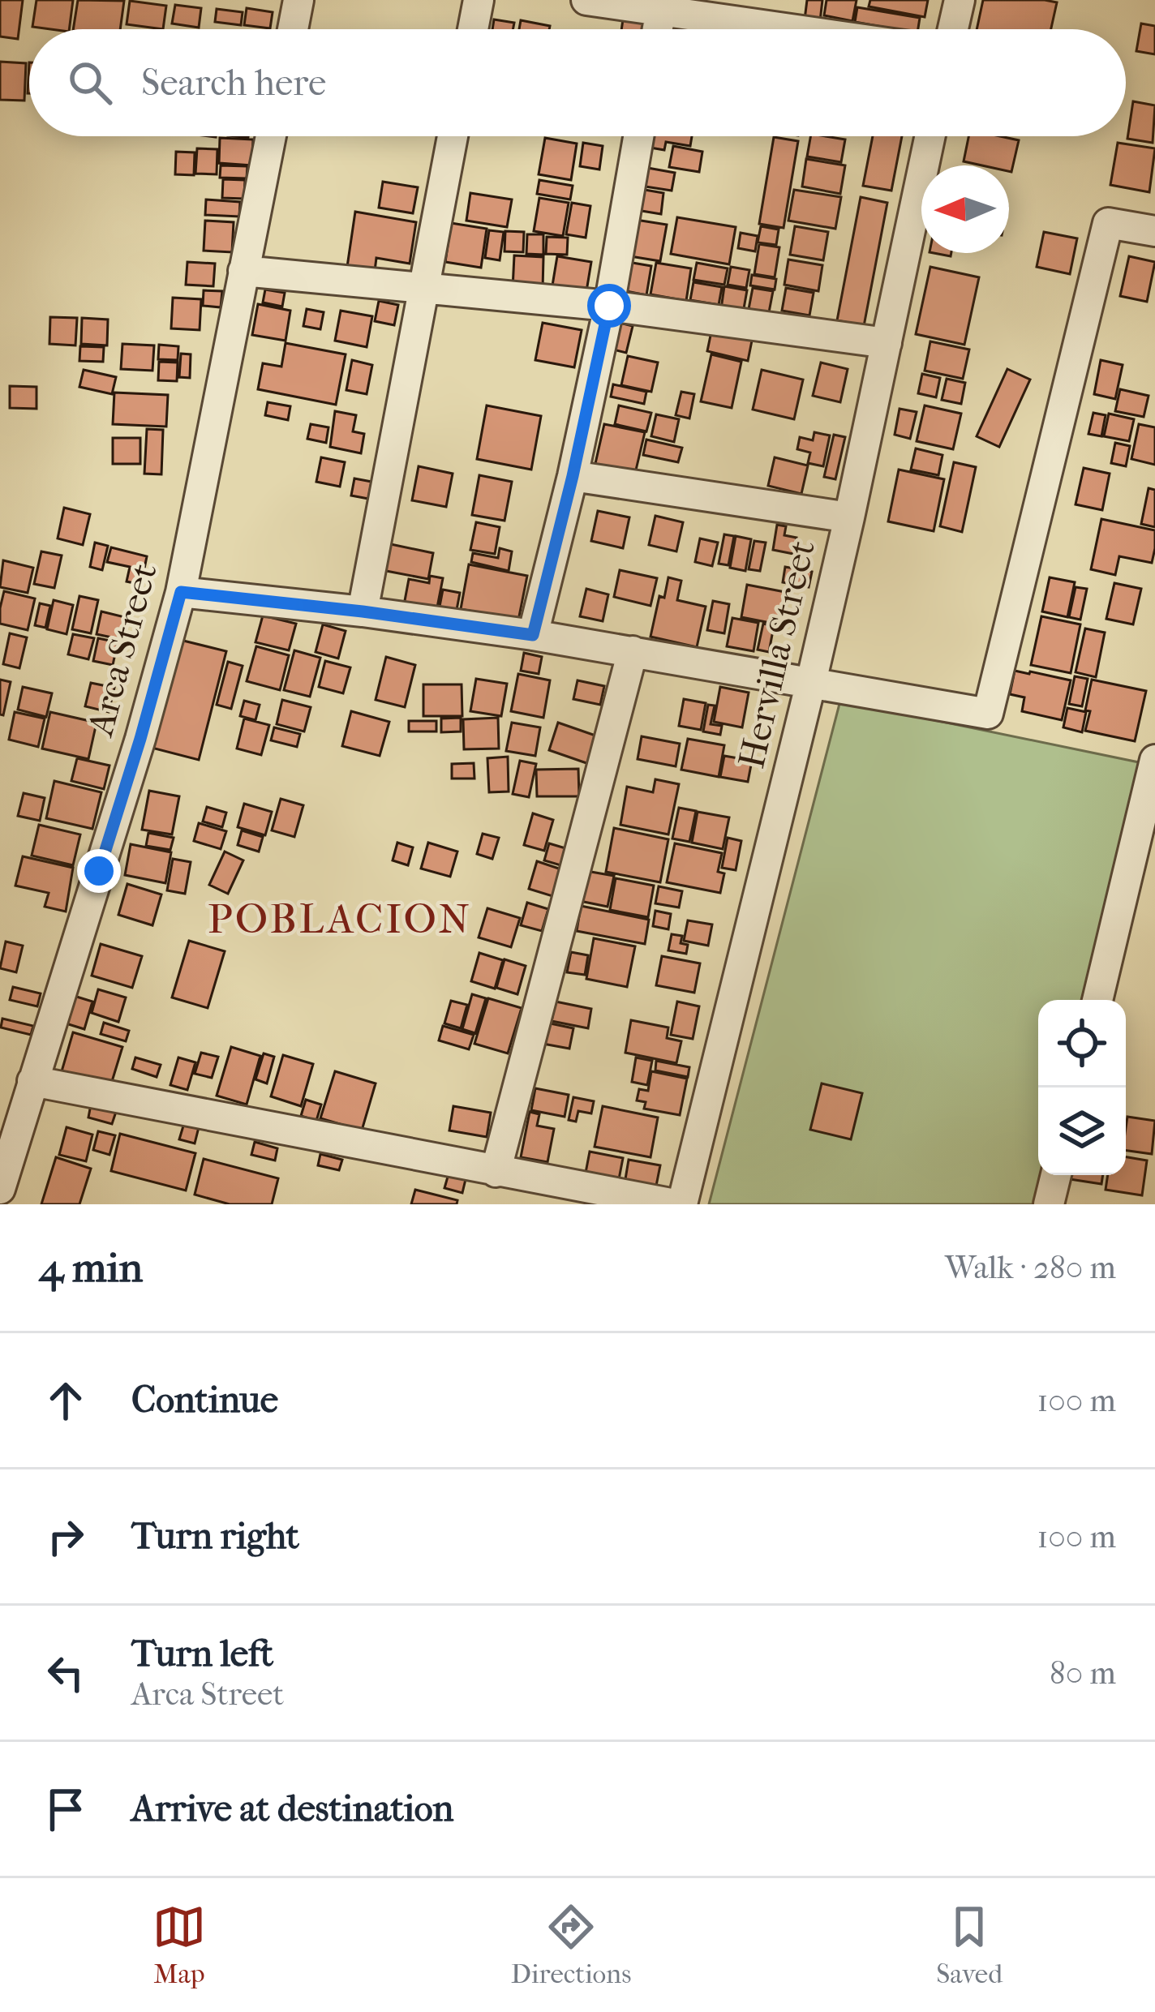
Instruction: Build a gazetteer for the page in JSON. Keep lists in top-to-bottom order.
{
  "streets": {
    "street": ["Arca Street", "Hervilla Street"]
  },
  "districts": ["POBLACION"],
  "north": "left",
  "page": {
    "search": "Search here",
    "heading": ["4 min", "Walk · 280 m"],
    "list": [
      ["Continue", "100 m"],
      ["Turn right", "100 m"],
      ["Turn left", "Arca Street", "80 m"],
      "Arrive at destination"
    ],
    "nav": ["Map", "Directions", "Saved"]
  }
}
